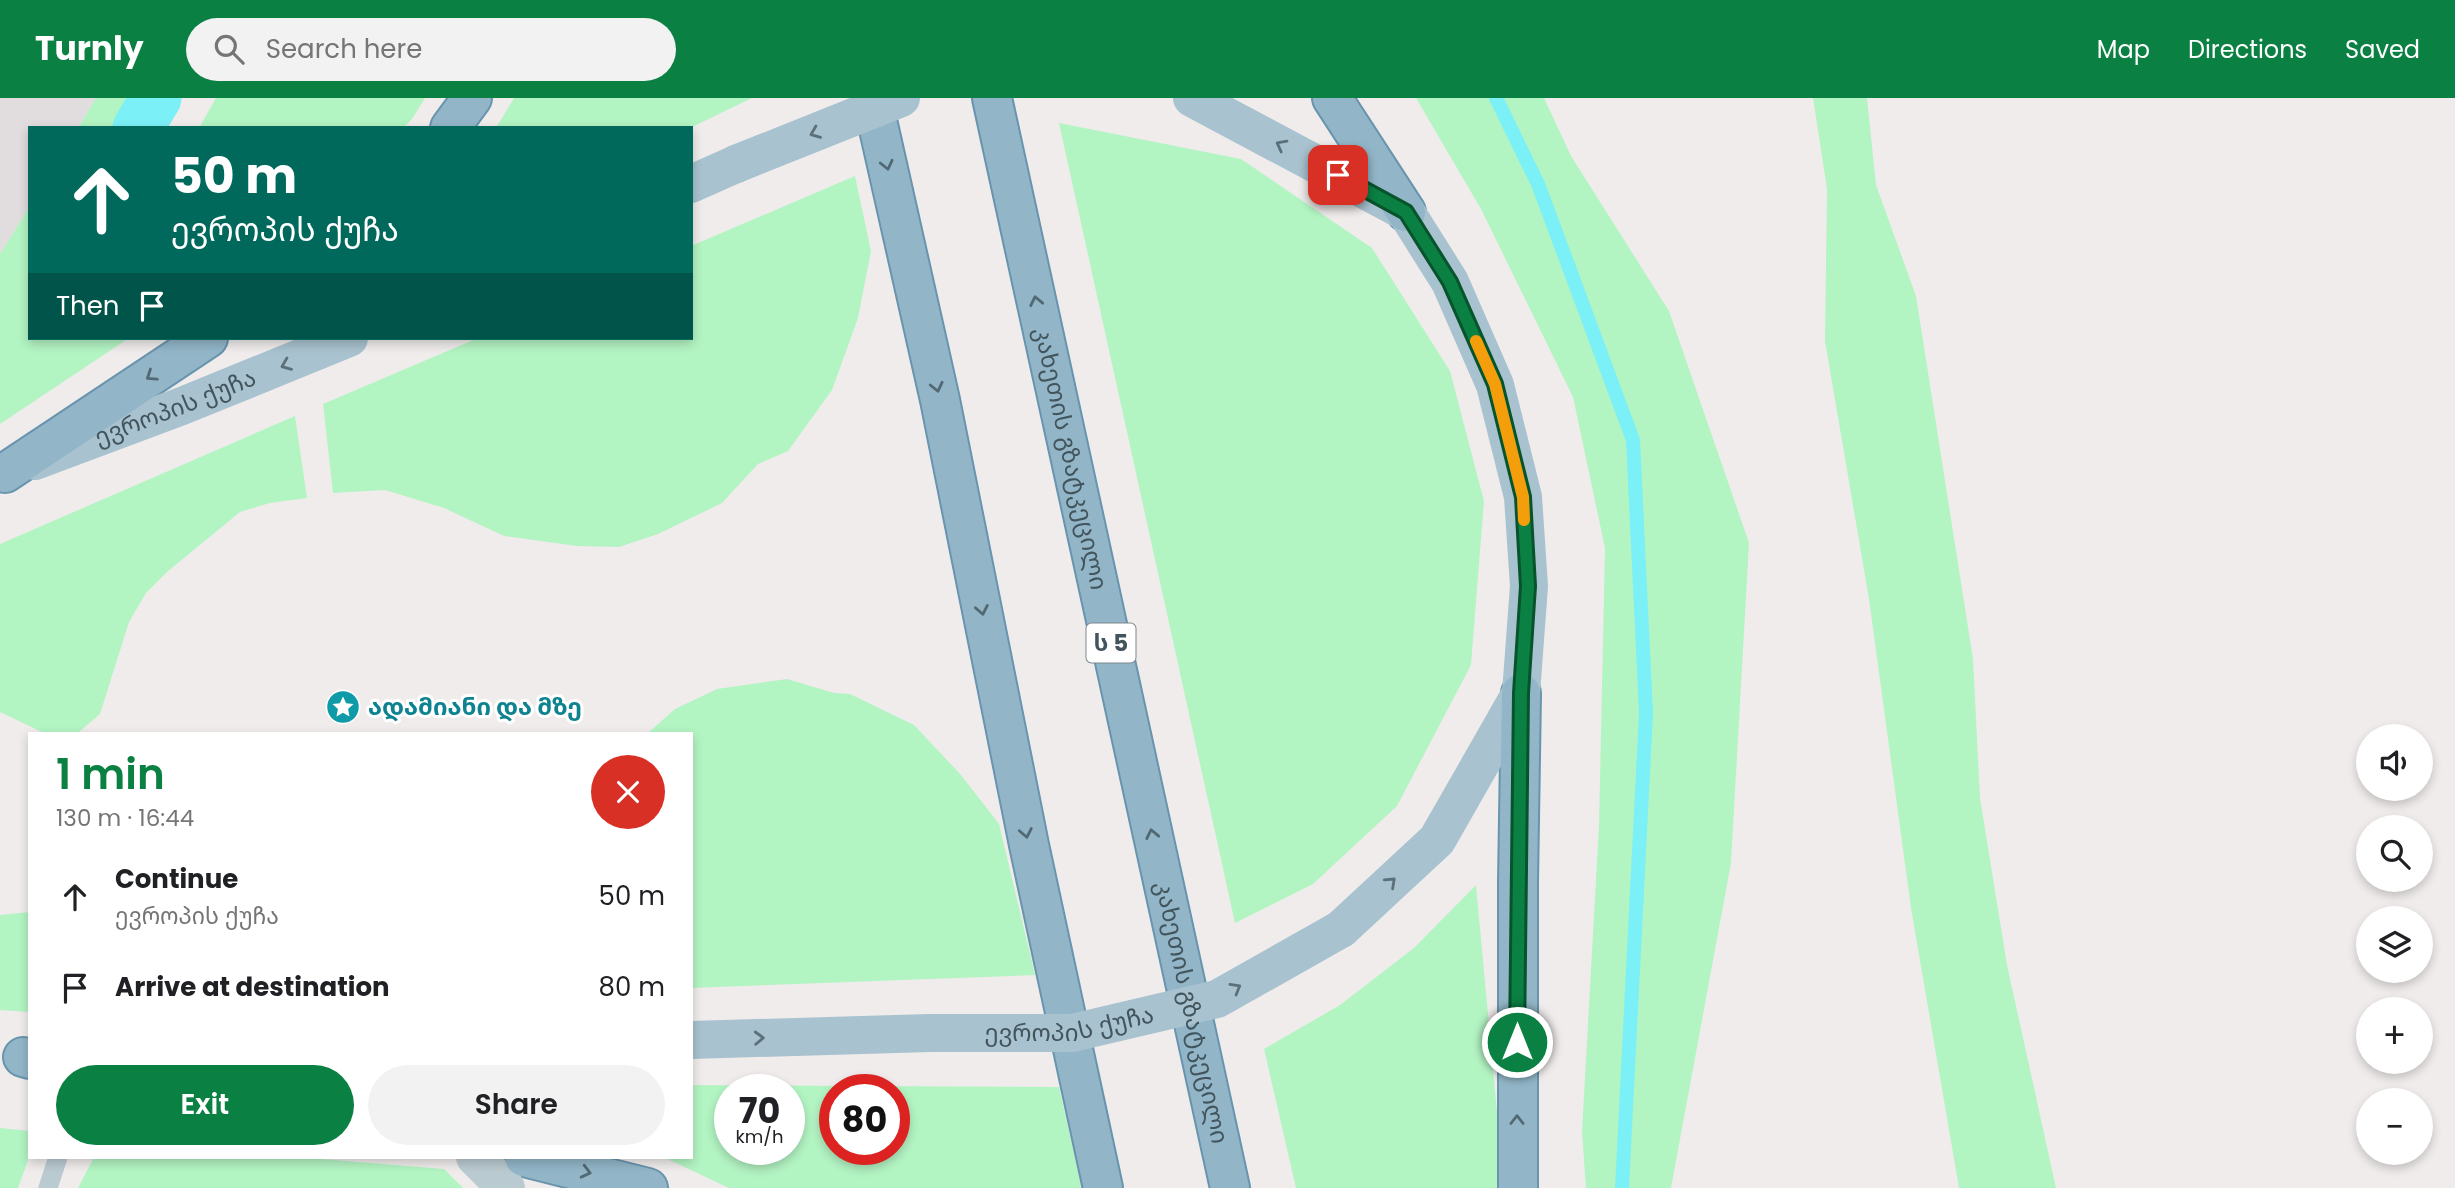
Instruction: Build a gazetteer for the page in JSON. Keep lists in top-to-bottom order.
{
  "streets": {
    "highway": ["კახეთის გზატკეცილი", "ს 5"],
    "main road": ["ევროპის ქუჩა"]
  },
  "places": {
    "place": ["ადამიანი და მზე"]
  },
  "page": {
    "header": "Turnly",
    "search": "Search here",
    "nav": ["Map", "Directions", "Saved"],
    "turn": ["50 m", "ევროპის ქუჩა"],
    "then": "Then",
    "map_buttons": ["+", "−"],
    "heading": ["1 min", "130 m · 16:44"],
    "list": [
      {
        "name": "Continue",
        "note": "ევროპის ქუჩა",
        "value": "50 m"
      },
      {
        "name": "Arrive at destination",
        "value": "80 m"
      }
    ],
    "buttons": ["Exit", "Share"],
    "speed": "70 km/h",
    "limit": "80"
  }
}
